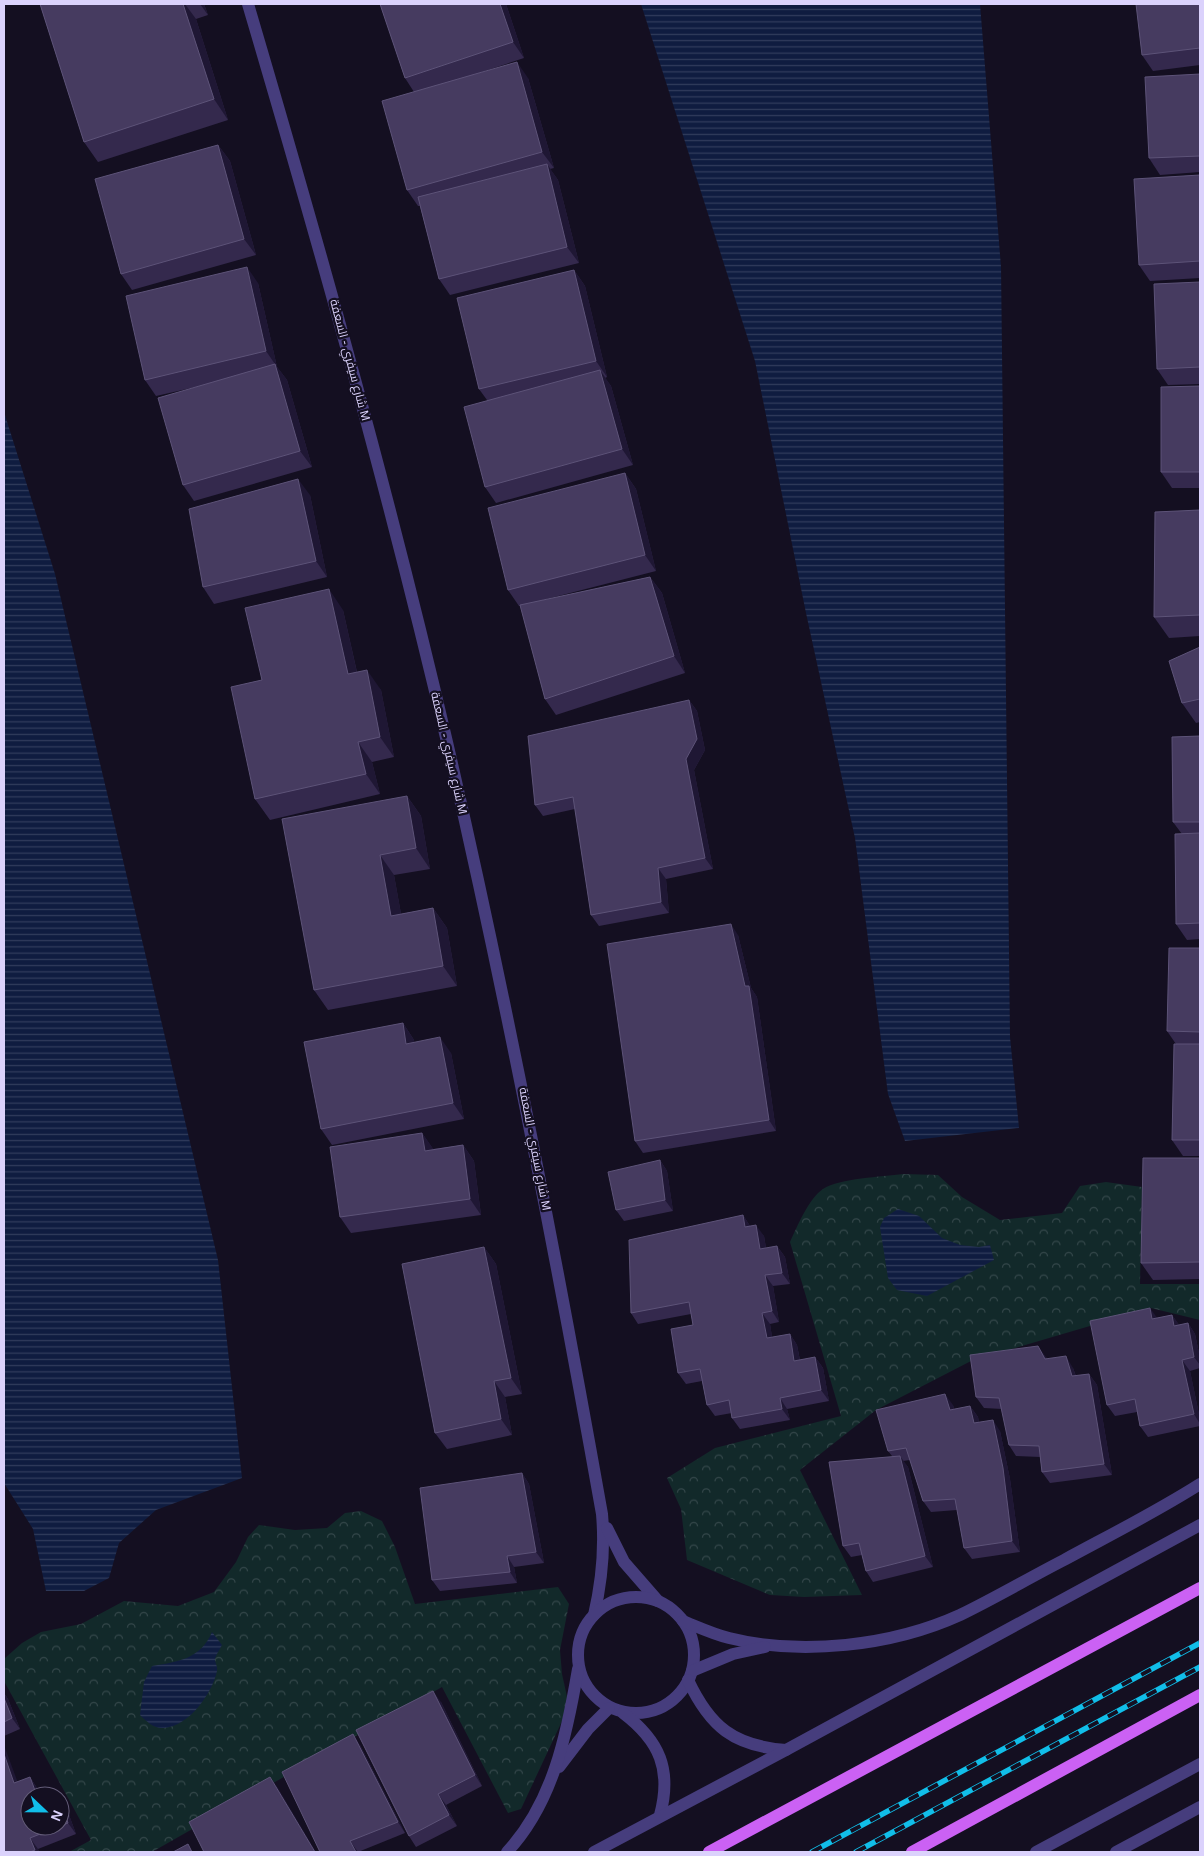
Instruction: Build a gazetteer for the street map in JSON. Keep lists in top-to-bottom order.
{
  "streets": {
    "street": ["شارع سيفري - السعفة M"]
  },
  "north": "right"
}
